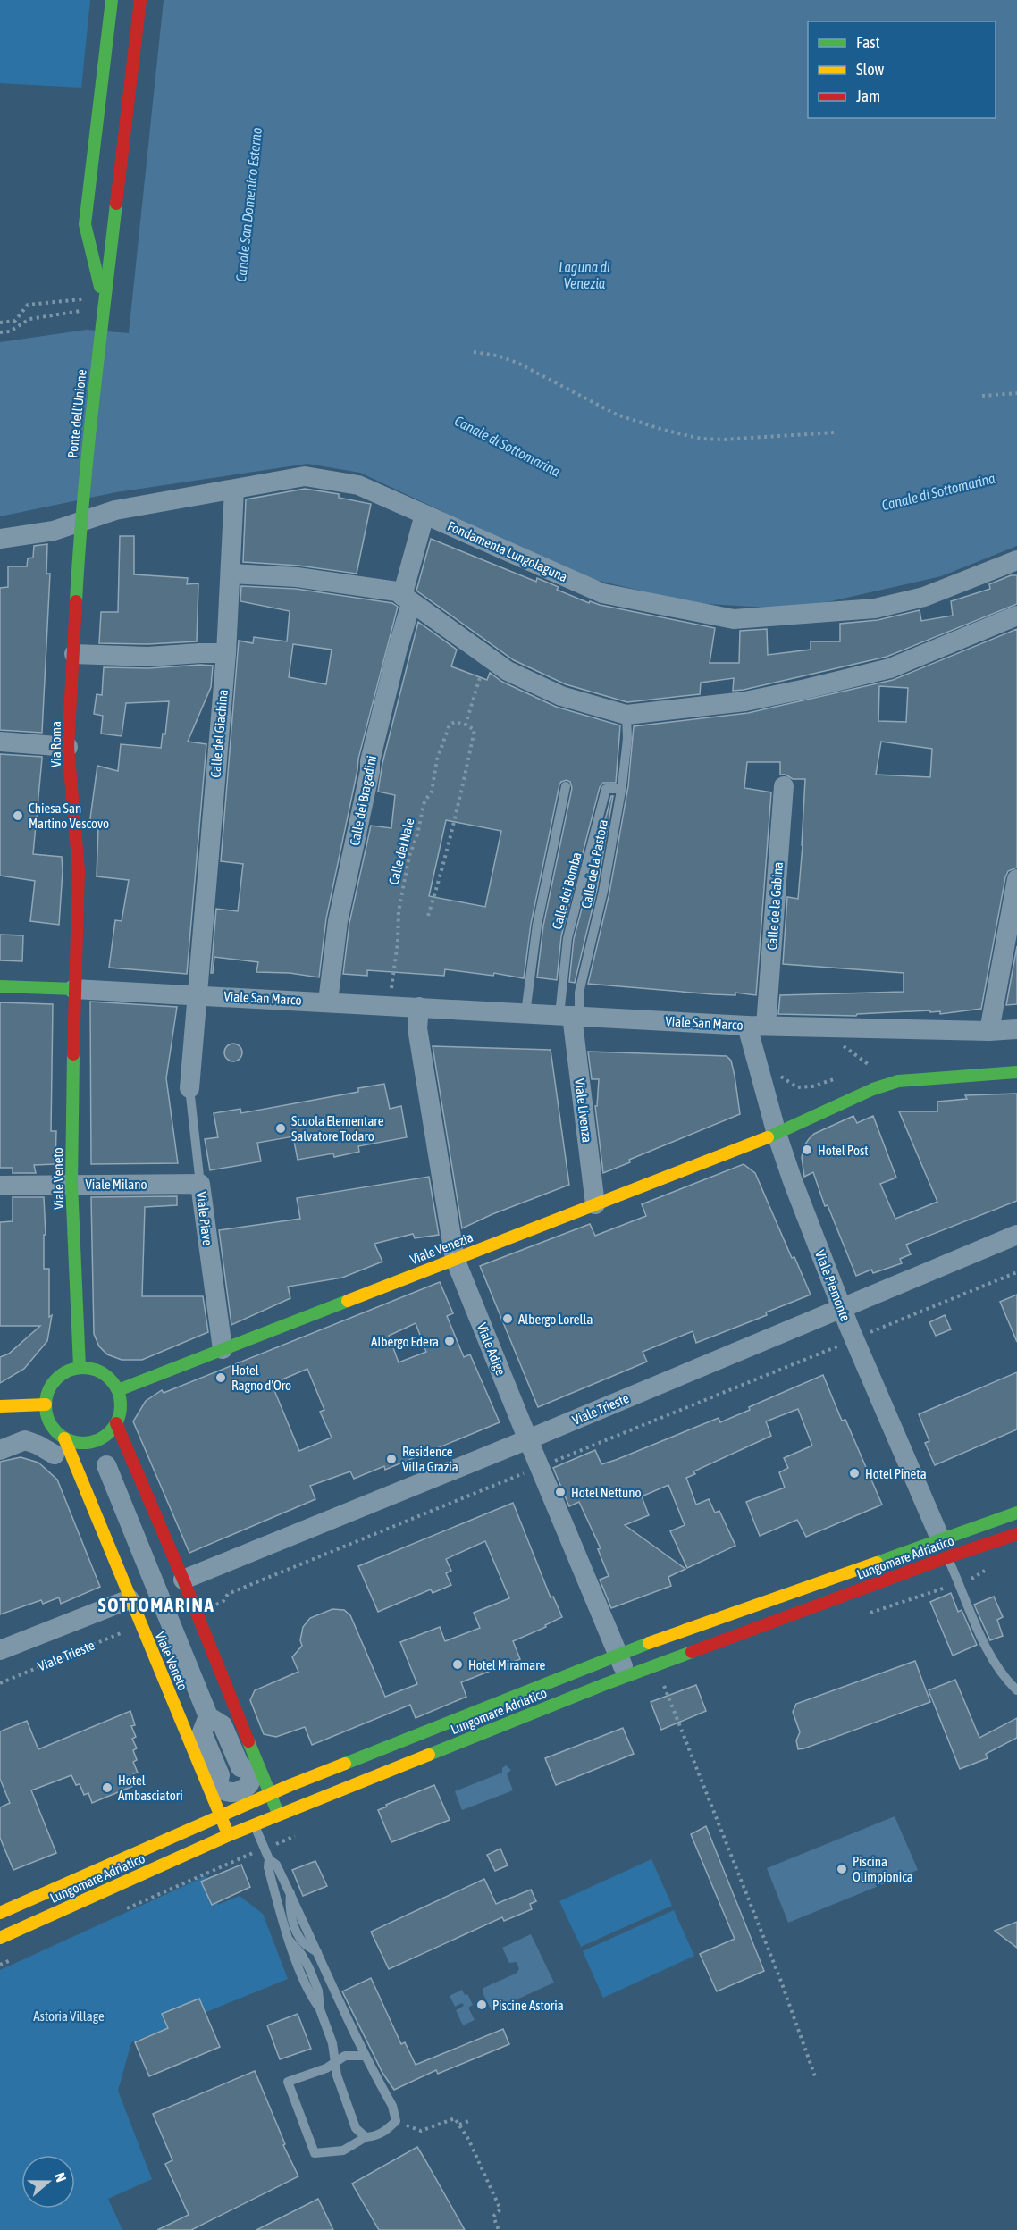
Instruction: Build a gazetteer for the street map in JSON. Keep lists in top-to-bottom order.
{
  "streets": {
    "street": [
      "Ponte dell'Unione",
      "Fondamenta Lungolaguna",
      "Calle del Giachina",
      "Via Roma",
      "Calle dei Bragadini",
      "Calle de la Gabina",
      "Viale San Marco",
      "Viale Livenza",
      "Viale Veneto",
      "Viale Milano",
      "Viale Piave",
      "Viale Venezia",
      "Viale Piemonte",
      "Viale Adige",
      "Viale Trieste",
      "Lungomare Adriatico"
    ],
    "lane": ["Calle de la Pastora", "Calle dei Bomba"],
    "path": ["Calle dei Nale"]
  },
  "crossings": [
    ["Ponte dell'Unione", "Via Roma"],
    ["Fondamenta Lungolaguna", "Calle del Giachina"],
    ["Fondamenta Lungolaguna", "Via Roma"],
    ["Fondamenta Lungolaguna", "Calle dei Bragadini"],
    ["Calle del Giachina", "Viale San Marco"],
    ["Calle del Giachina", "Viale Piave"],
    ["Via Roma", "Viale San Marco"],
    ["Via Roma", "Viale Veneto"],
    ["Calle dei Bragadini", "Viale San Marco"],
    ["Calle dei Nale", "Viale San Marco"],
    ["Calle de la Pastora", "Calle dei Bomba"],
    ["Calle de la Pastora", "Viale San Marco"],
    ["Calle de la Pastora", "Viale Livenza"],
    ["Calle dei Bomba", "Viale San Marco"],
    ["Calle dei Bomba", "Viale Livenza"],
    ["Calle de la Gabina", "Viale San Marco"],
    ["Calle de la Gabina", "Viale Piemonte"],
    ["Viale San Marco", "Viale Livenza"],
    ["Viale San Marco", "Viale Veneto"],
    ["Viale San Marco", "Viale Piemonte"],
    ["Viale San Marco", "Viale Adige"],
    ["Viale Livenza", "Viale Venezia"],
    ["Viale Veneto", "Viale Milano"],
    ["Viale Veneto", "Viale Venezia"],
    ["Viale Veneto", "Lungomare Adriatico"],
    ["Viale Milano", "Viale Piave"],
    ["Viale Piave", "Viale Venezia"],
    ["Viale Venezia", "Viale Piemonte"],
    ["Viale Venezia", "Viale Adige"],
    ["Viale Piemonte", "Viale Trieste"],
    ["Viale Piemonte", "Lungomare Adriatico"],
    ["Viale Adige", "Viale Trieste"],
    ["Viale Adige", "Lungomare Adriatico"]
  ],
  "districts": ["SOTTOMARINA"],
  "water": ["Canale San Domenico Esterno", "Laguna di Venezia", "Canale di Sottomarina"],
  "parks": ["Astoria Village"],
  "places": [
    "Chiesa San Martino Vescovo",
    "Scuola Elementare Salvatore Todaro",
    "Hotel Post",
    "Albergo Lorella",
    "Albergo Edera",
    "Hotel Ragno d'Oro",
    "Residence Villa Grazia",
    "Hotel Pineta",
    "Hotel Nettuno",
    "Hotel Miramare",
    "Hotel Ambasciatori",
    "Piscina Olimpionica",
    "Piscine Astoria"
  ],
  "legend": ["Fast", "Slow", "Jam"],
  "north": "right"
}
